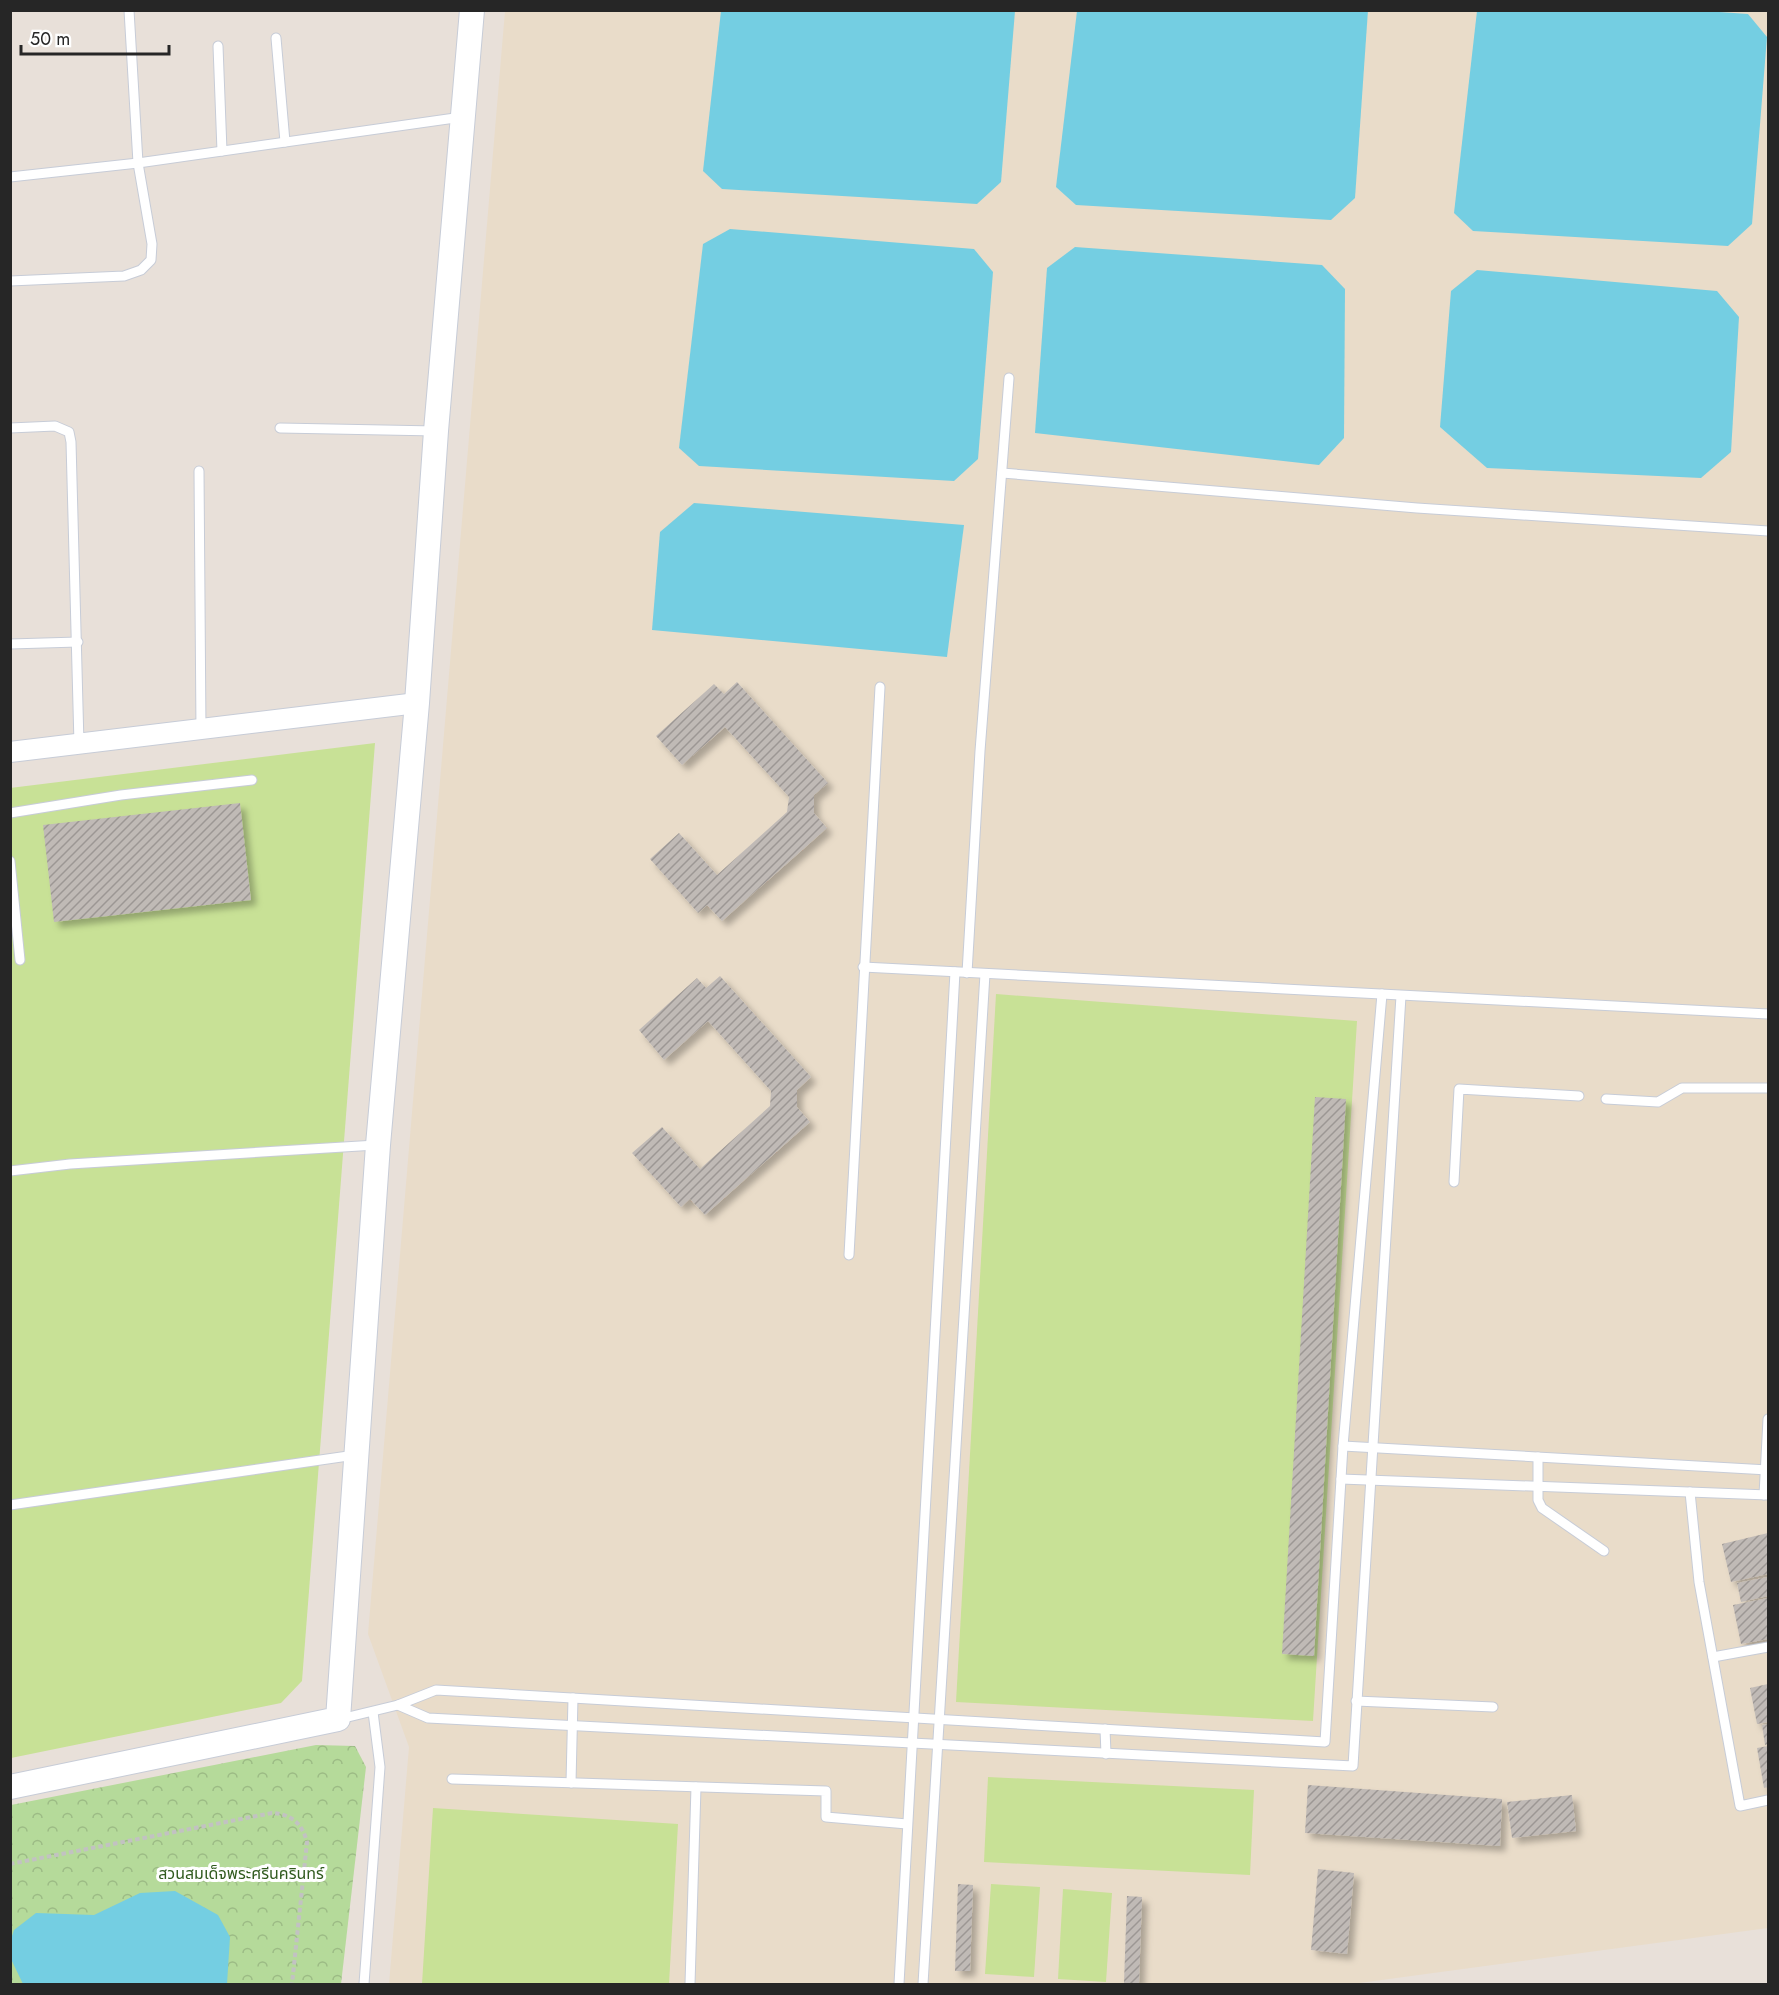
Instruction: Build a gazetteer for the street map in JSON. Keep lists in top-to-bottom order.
{
  "parks": ["สวนสมเด็จพระศรีนครินทร์"],
  "scale_bar": "50 m"
}
